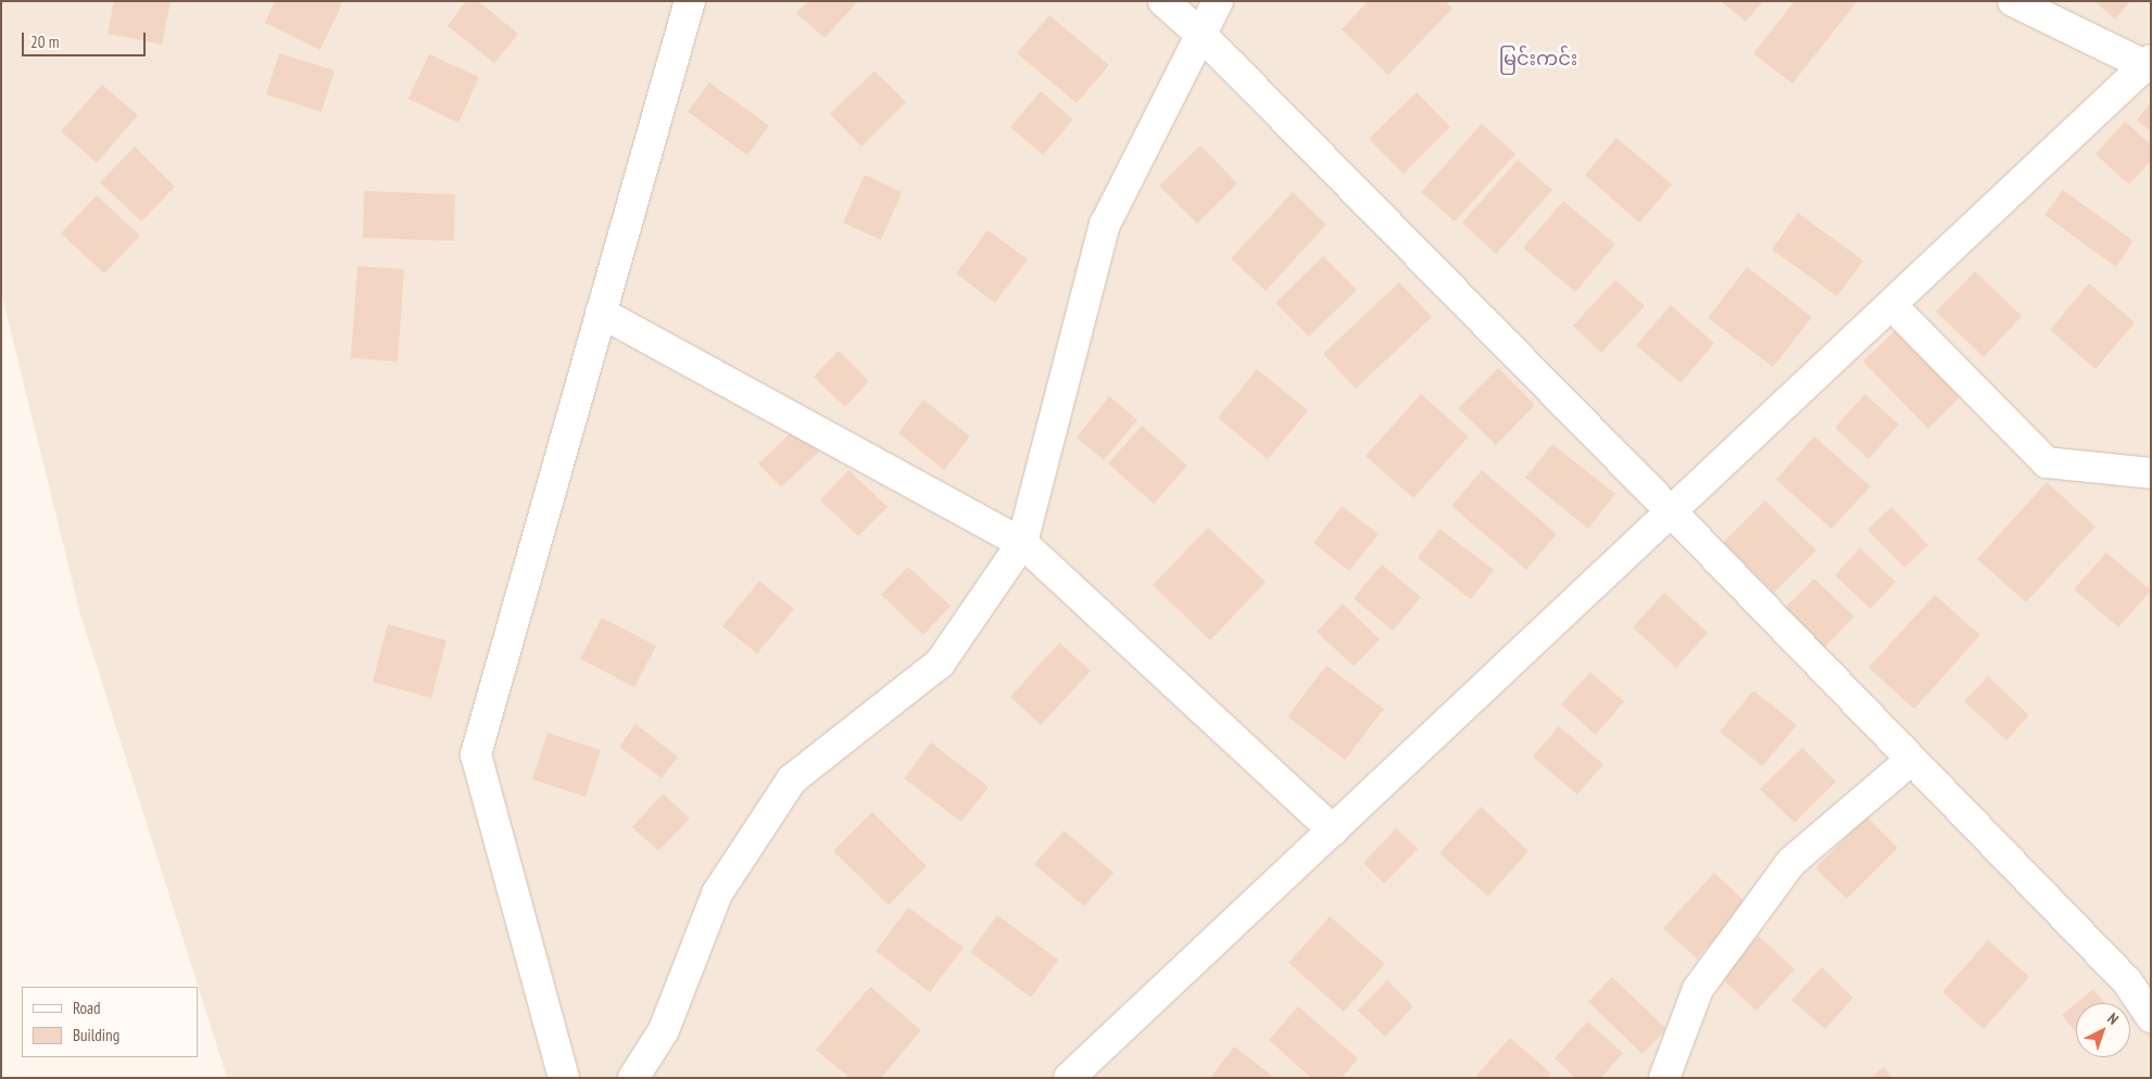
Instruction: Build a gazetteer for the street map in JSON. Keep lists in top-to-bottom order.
{
  "districts": ["မြင်းကင်း"],
  "legend": ["Road", "Building"],
  "scale_bar": "20 m",
  "north": "top right"
}
